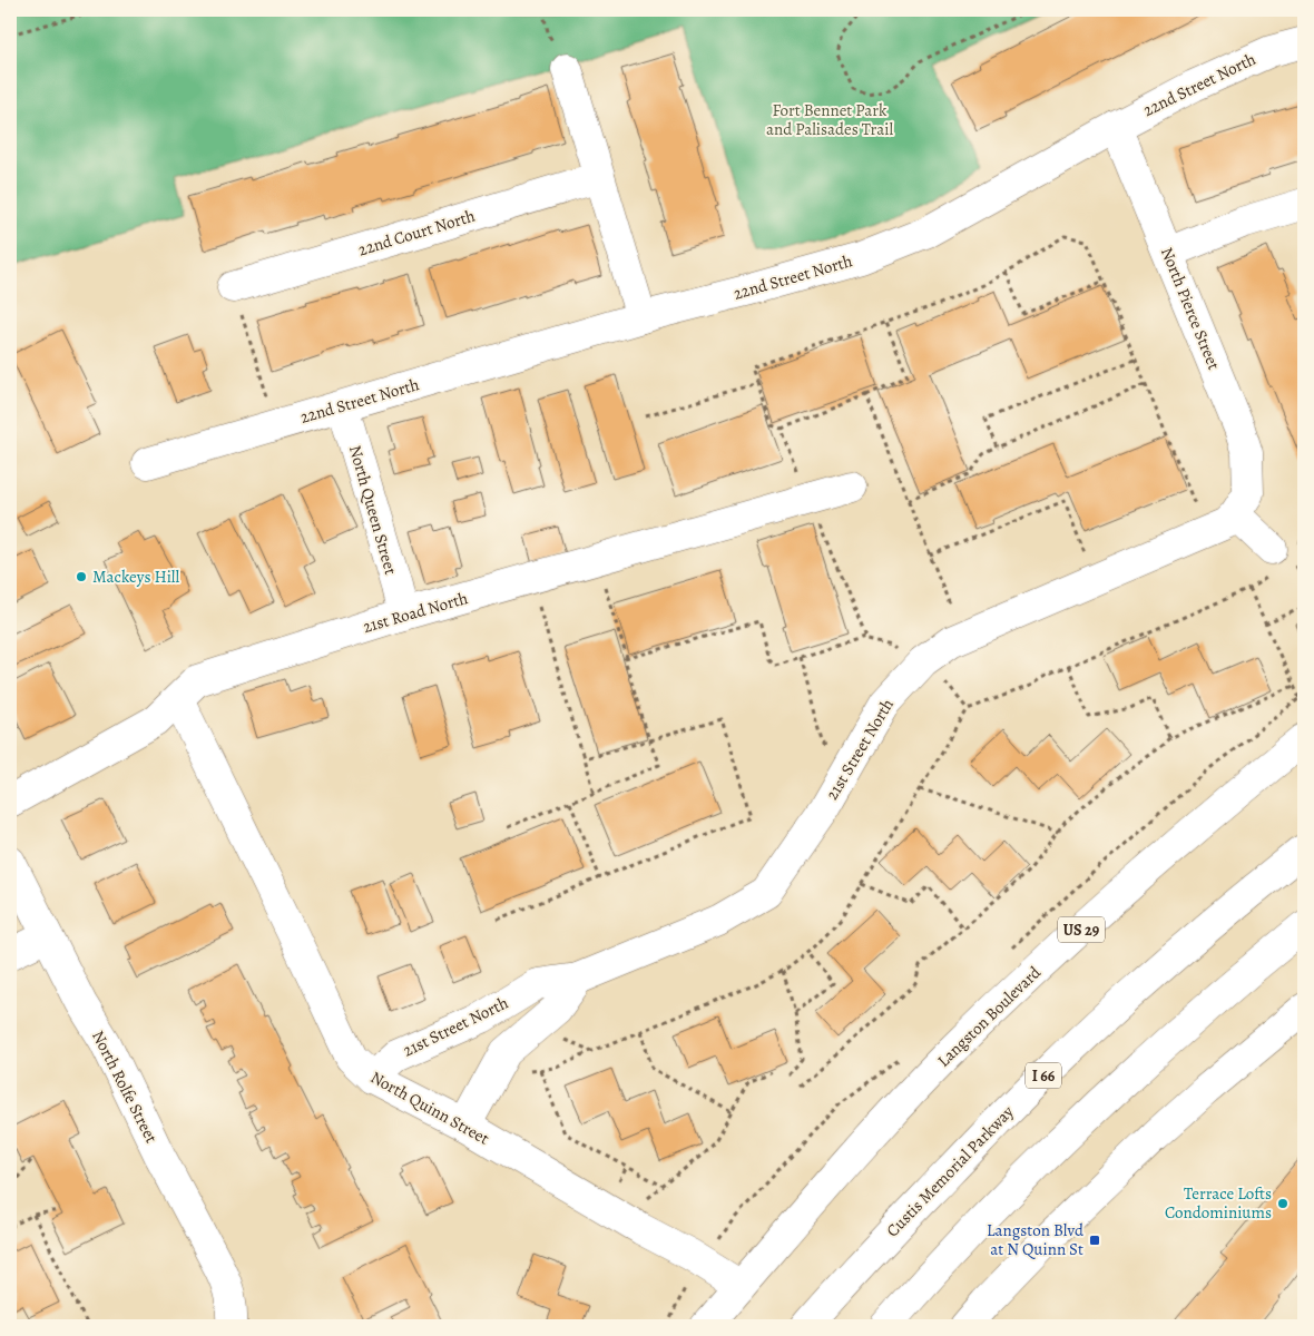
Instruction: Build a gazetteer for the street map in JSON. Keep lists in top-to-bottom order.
{
  "streets": {
    "main road": [
      "22nd Street North",
      "22nd Court North",
      "North Pierce Street",
      "North Queen Street",
      "21st Road North",
      "21st Street North",
      "US 29",
      "Langston Boulevard",
      "I 66",
      "North Rolfe Street",
      "North Quinn Street",
      "Custis Memorial Parkway"
    ]
  },
  "crossings": [
    ["22nd Street North", "North Pierce Street"],
    ["22nd Street North", "North Queen Street"],
    ["North Pierce Street", "21st Street North"],
    ["North Queen Street", "21st Road North"],
    ["21st Road North", "North Quinn Street"],
    ["21st Street North", "North Quinn Street"],
    ["Langston Boulevard", "North Quinn Street"]
  ],
  "parks": ["Fort Bennet Park and Palisades Trail"],
  "places": {
    "other": ["Mackeys Hill", "Terrace Lofts Condominiums"],
    "transit": ["Langston Blvd at N Quinn St"]
  }
}
